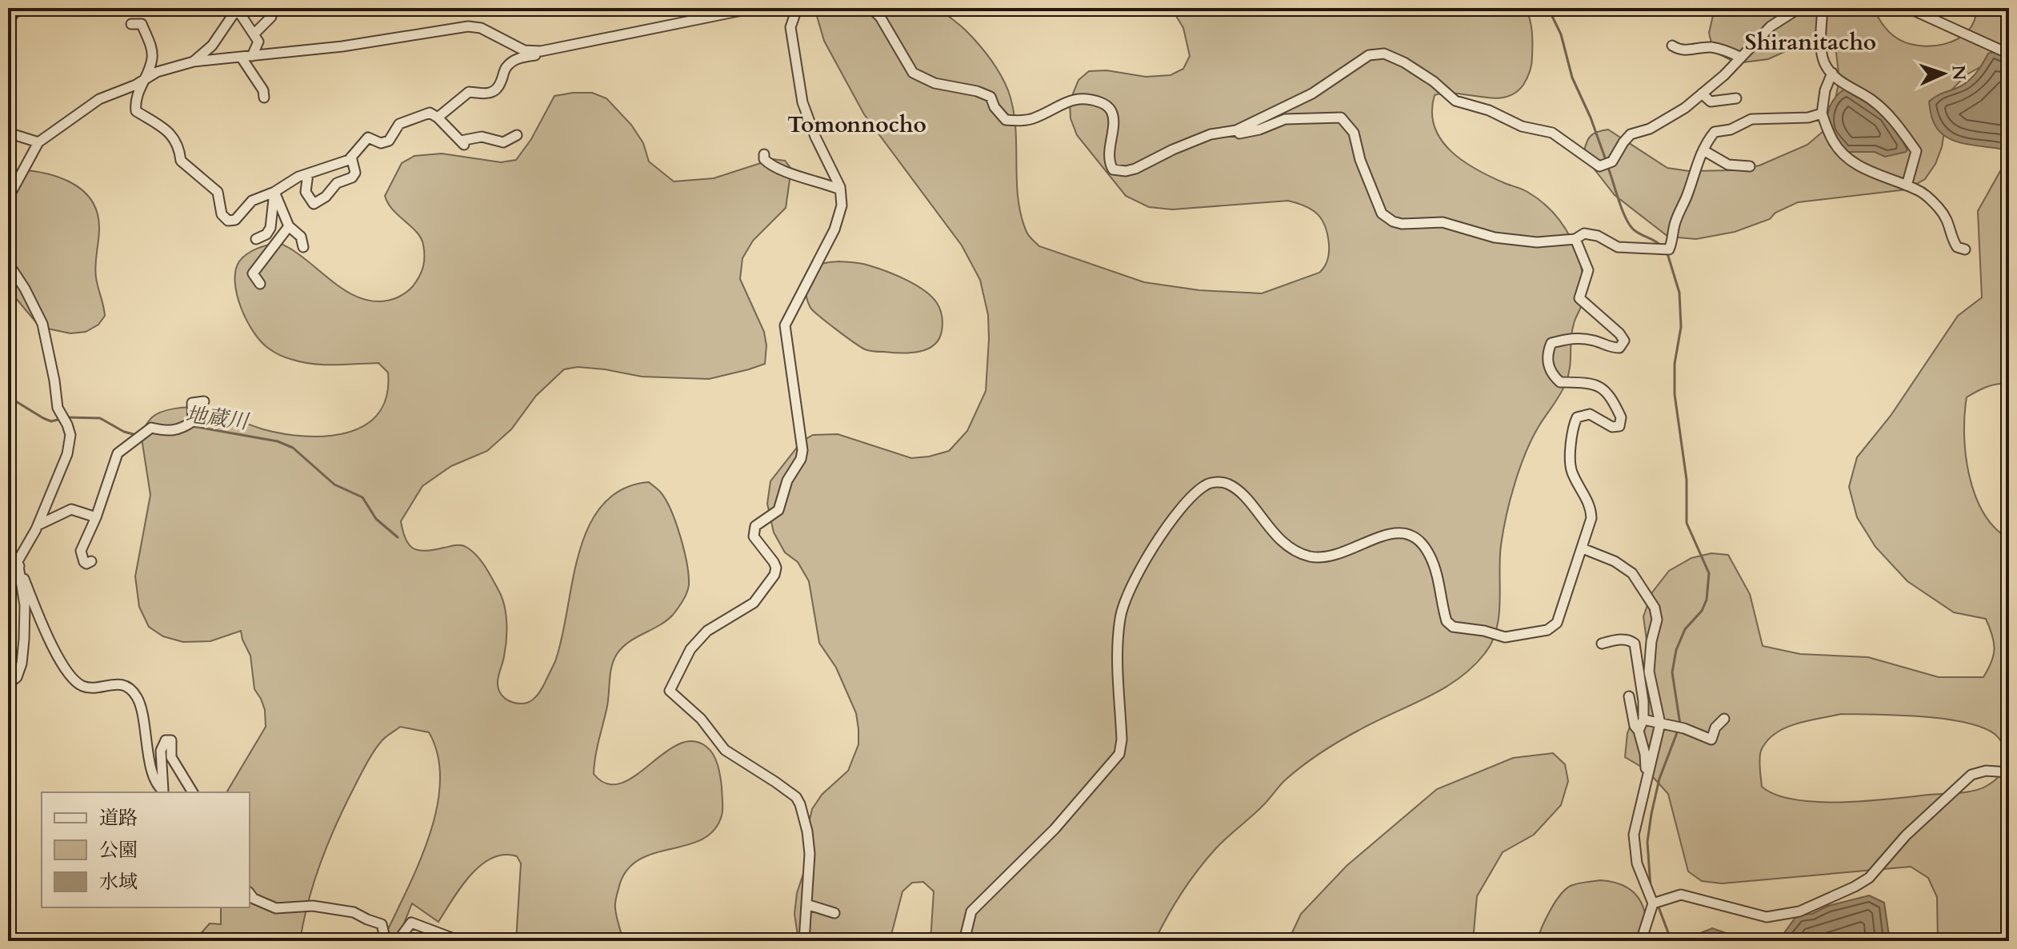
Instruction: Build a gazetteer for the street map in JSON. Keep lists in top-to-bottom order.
{
  "districts": ["Shiranitacho", "Tomonnocho"],
  "water": ["地蔵川"],
  "legend": ["道路", "公園", "水域"],
  "north": "right"
}
